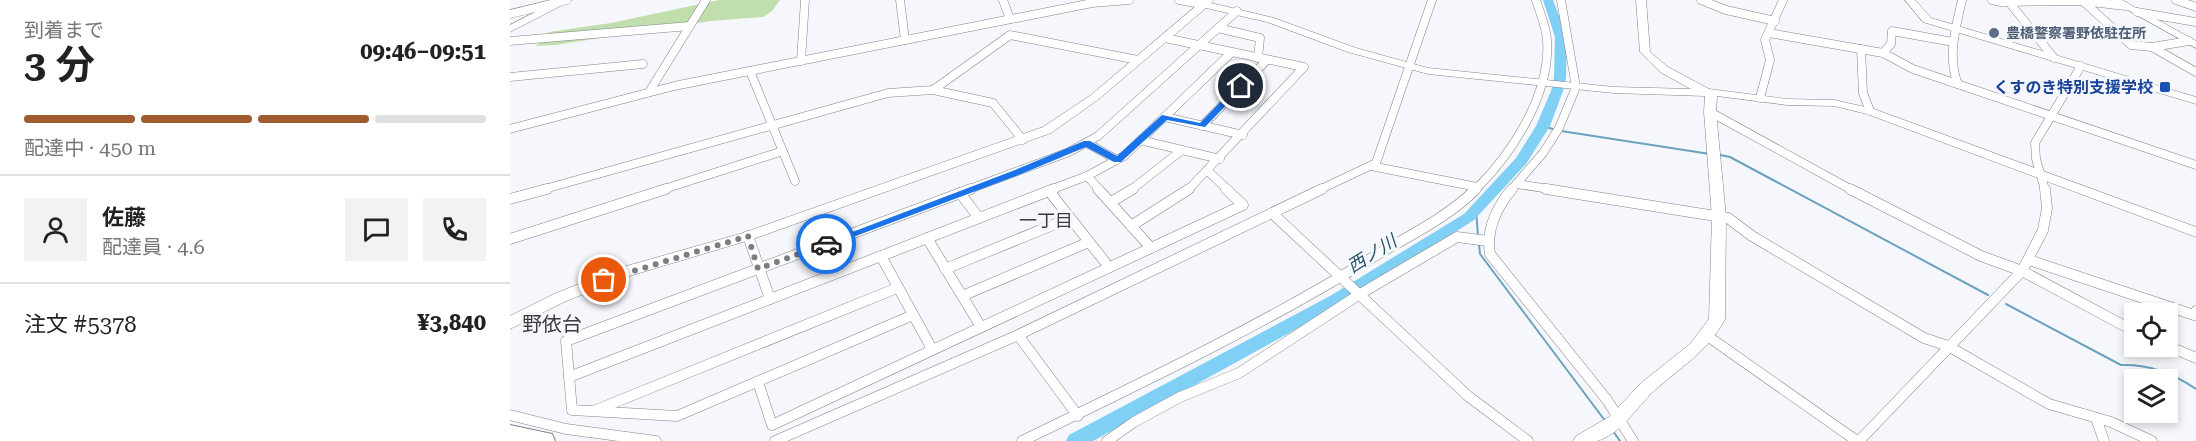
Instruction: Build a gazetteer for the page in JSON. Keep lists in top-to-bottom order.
{
  "districts": ["一丁目", "野依台"],
  "water": ["西ノ川"],
  "places": {
    "other": ["豊橋警察署野依駐在所"],
    "transit": ["くすのき特別支援学校"]
  },
  "page": {
    "heading": ["3 分", "到着まで", "09:46–09:51"],
    "panel": [
      "佐藤",
      "配達員 · 4.6",
      "注文 #5378",
      "¥3,840"
    ],
    "bar": "配達中 · 450 m"
  }
}
